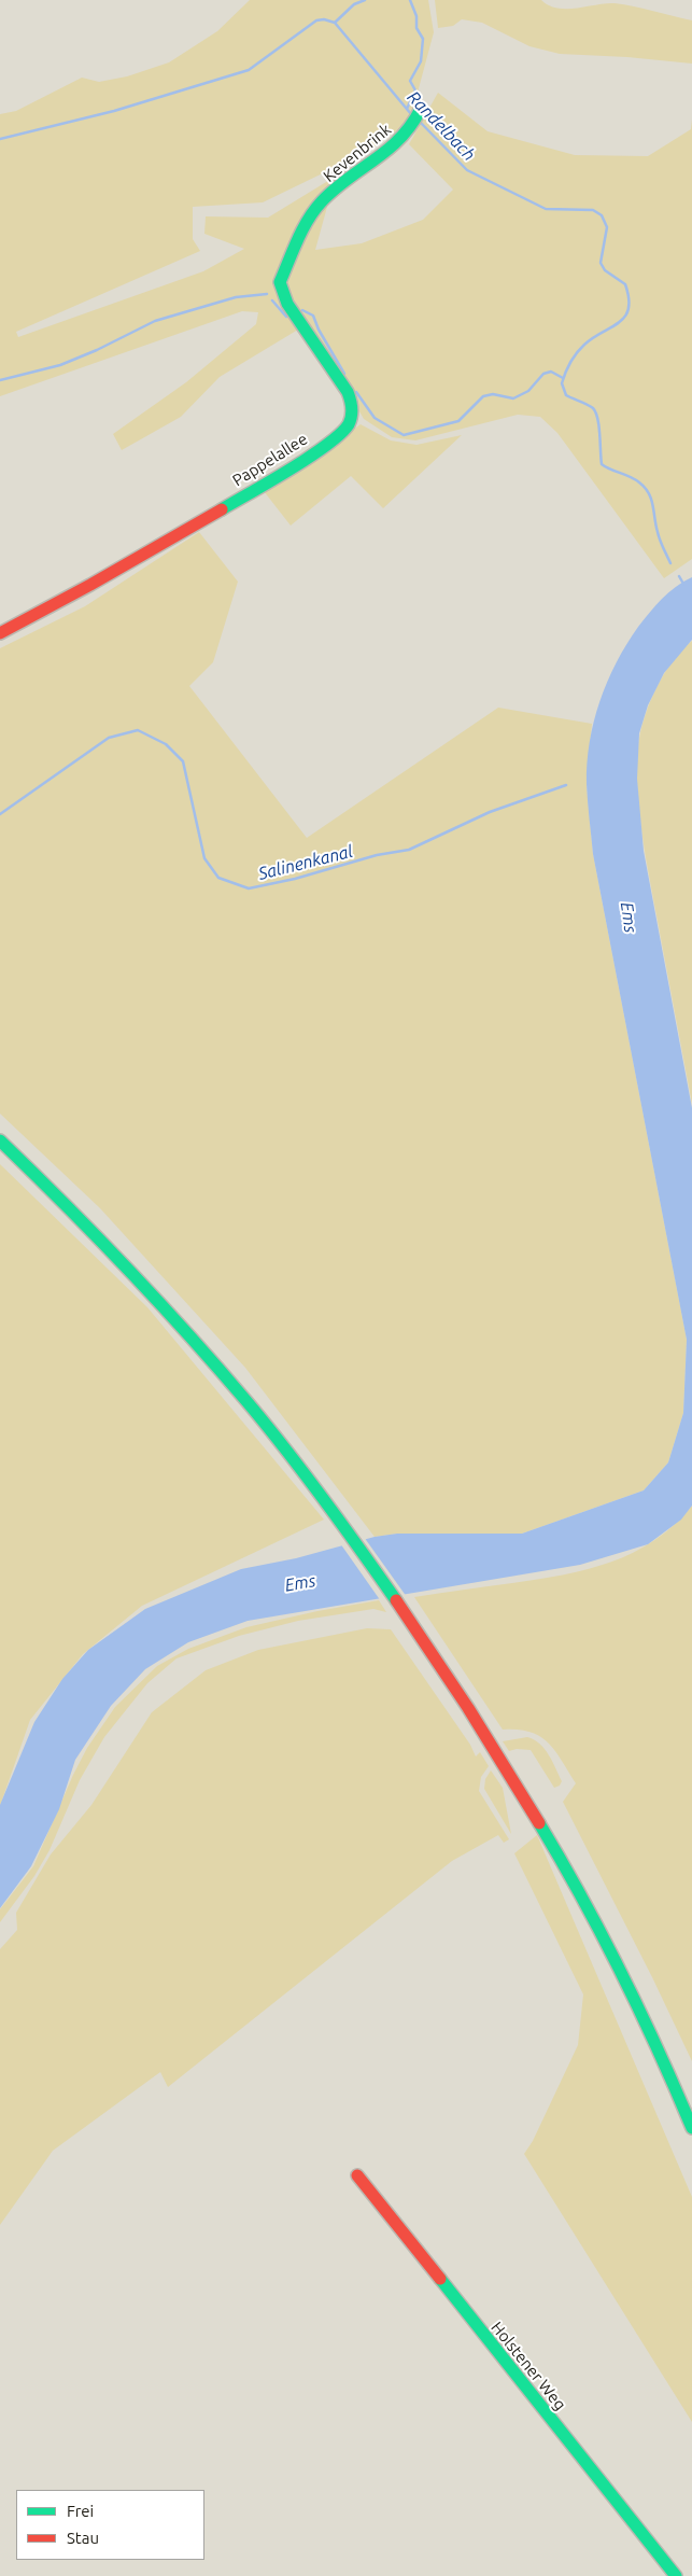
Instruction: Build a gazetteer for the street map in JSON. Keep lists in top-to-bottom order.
{
  "streets": {
    "street": ["Kevenbrink", "Pappelallee", "Holstener Weg"]
  },
  "crossings": [
    ["Kevenbrink", "Pappelallee"]
  ],
  "water": ["Randelbach", "Salinenkanal", "Ems"],
  "legend": ["Frei", "Stau"]
}
